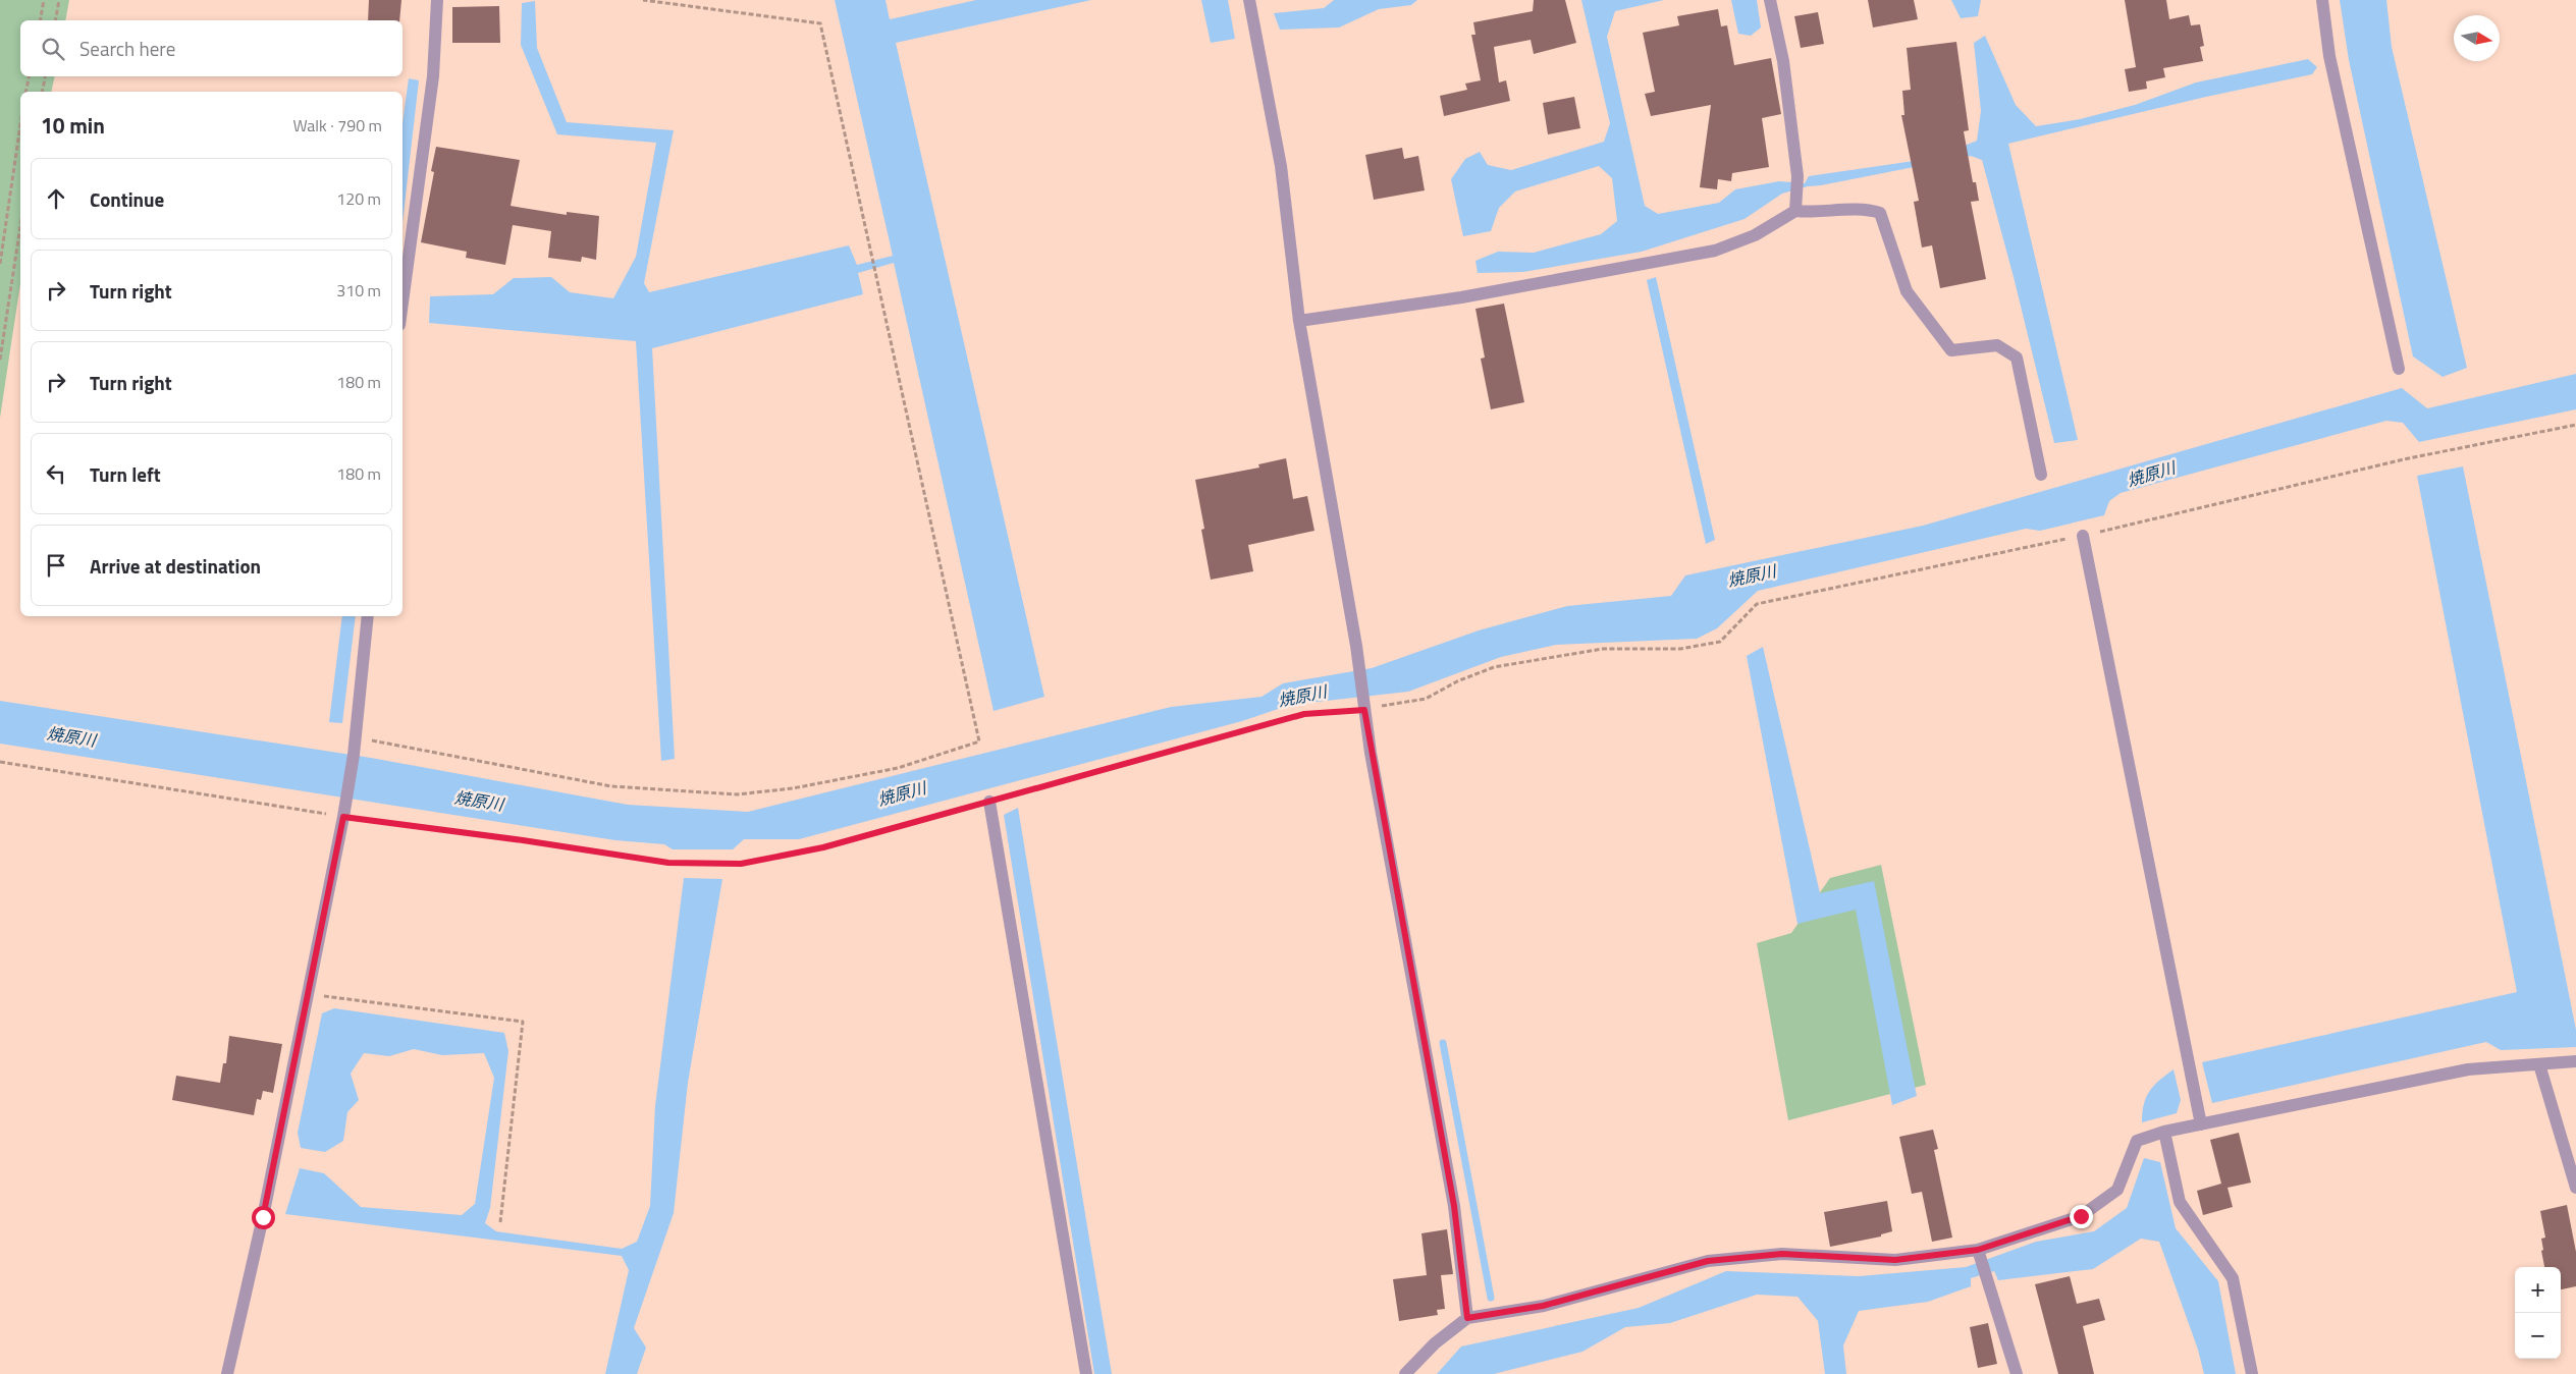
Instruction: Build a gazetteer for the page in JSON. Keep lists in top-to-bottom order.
{
  "water": ["焼原川"],
  "north": "right",
  "page": {
    "search": "Search here",
    "heading": ["10 min", "Walk · 790 m"],
    "list": [
      ["Continue", "120 m"],
      ["Turn right", "310 m"],
      ["Turn right", "180 m"],
      ["Turn left", "180 m"],
      "Arrive at destination"
    ],
    "map_buttons": ["+", "−"]
  }
}
